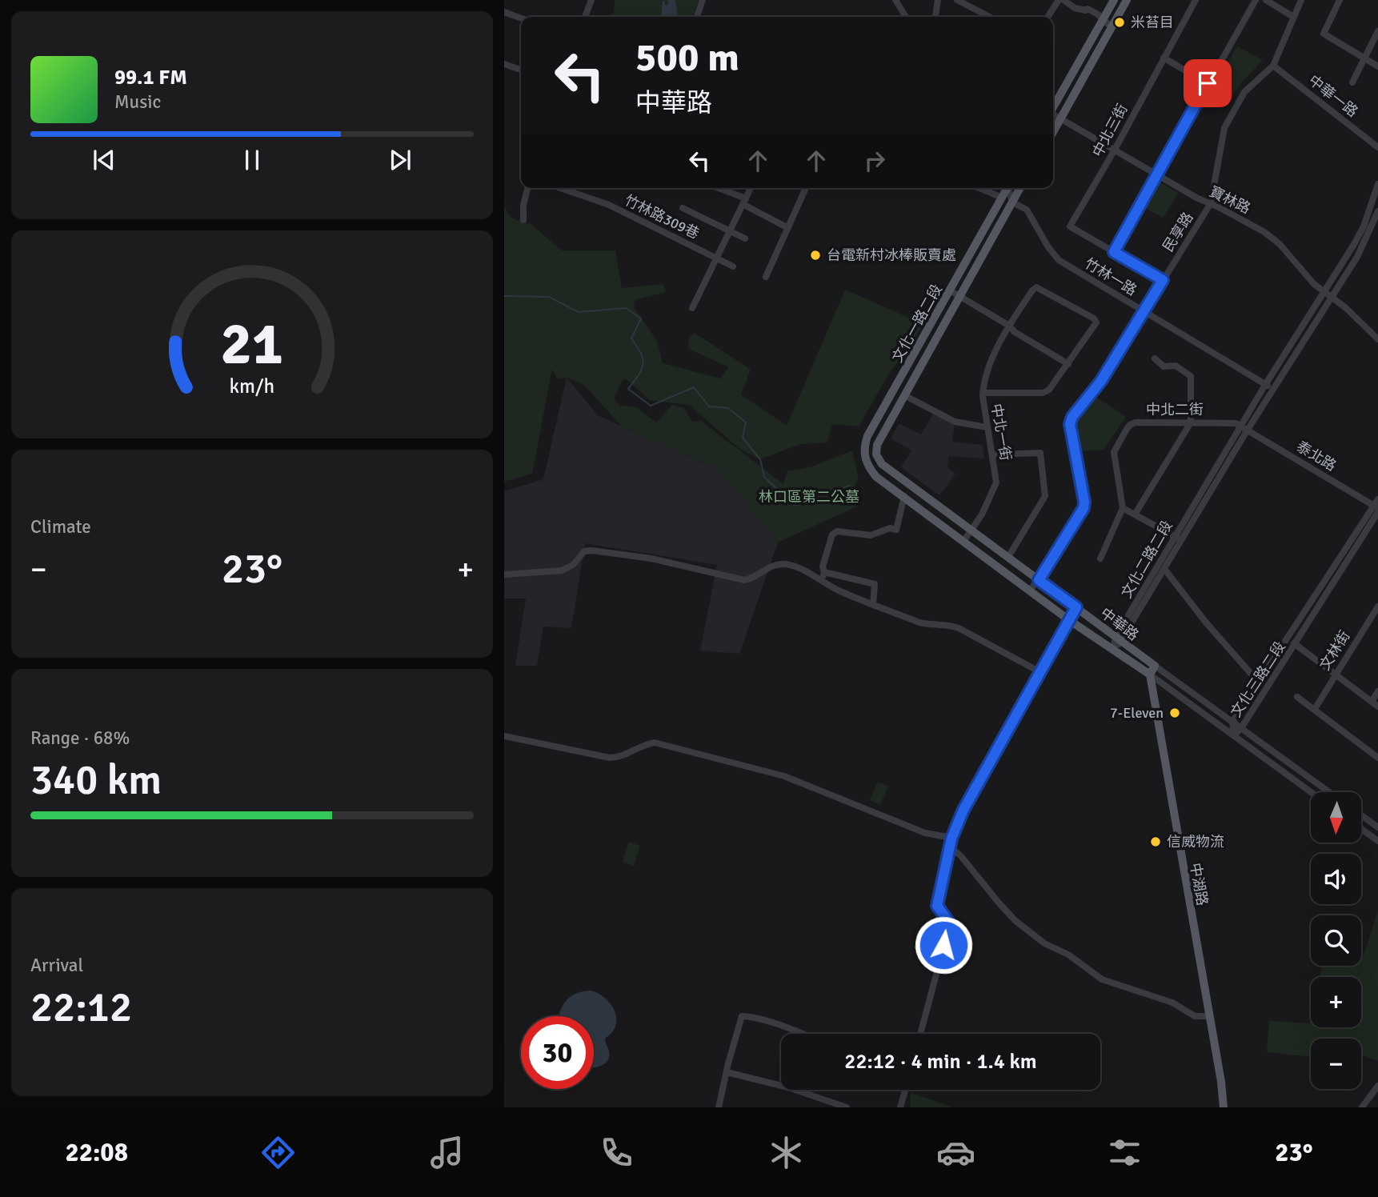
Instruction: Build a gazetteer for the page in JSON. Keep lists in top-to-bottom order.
{
  "streets": {
    "main road": ["文化一路二段", "中華路", "中湖路"],
    "street": [
      "中華一路",
      "中北三街",
      "寶林路",
      "竹林路309巷",
      "民享路",
      "竹林一路",
      "中北二街",
      "中北一街",
      "泰北路",
      "文化二路二段",
      "文林街",
      "文化三路二段"
    ]
  },
  "crossings": [
    ["中華一路", "民享路"],
    ["中北三街", "寶林路"],
    ["中北三街", "民享路"],
    ["寶林路", "民享路"],
    ["寶林路", "文化二路二段"],
    ["民享路", "竹林一路"],
    ["民享路", "中華路"],
    ["竹林一路", "文化一路二段"],
    ["竹林一路", "文化二路二段"],
    ["文化一路二段", "中華路"],
    ["中北二街", "泰北路"],
    ["中北二街", "文化二路二段"],
    ["中北一街", "中華路"],
    ["泰北路", "文化二路二段"],
    ["泰北路", "文化三路二段"],
    ["文化二路二段", "中華路"],
    ["中華路", "文化三路二段"],
    ["中華路", "中湖路"]
  ],
  "parks": ["林口區第二公墓"],
  "places": [
    "米苔目",
    "台電新村冰棒販賣處",
    "7-Eleven",
    "信威物流"
  ],
  "north": "bottom",
  "page": {
    "turn": ["500 m", "中華路"],
    "song": ["99.1 FM", "Music"],
    "tile": [
      "Climate",
      ["Range · 68%", "340 km"],
      ["Arrival", "22:12"]
    ],
    "heat": ["−", "23°", "+"],
    "map_buttons": ["+", "−"],
    "limit": "30",
    "trip": "22:12 · 4 min · 1.4 km",
    "tabs": ["22:08", "23°"],
    "gauge": ["21", "km/h"]
  }
}
